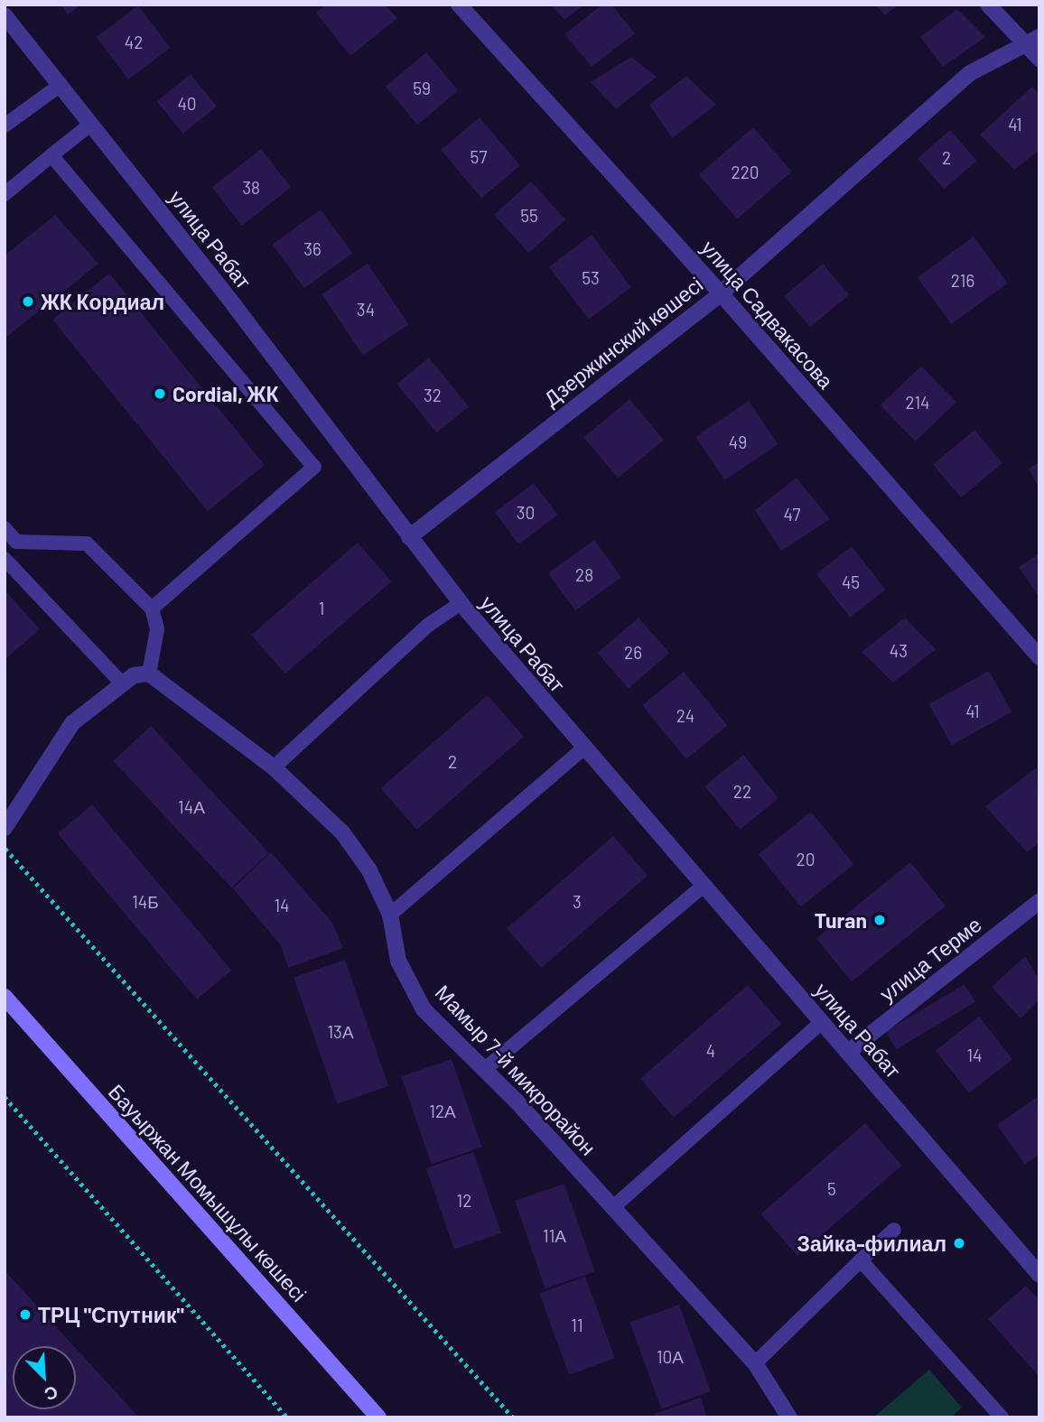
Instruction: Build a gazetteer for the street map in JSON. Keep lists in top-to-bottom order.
{
  "streets": {
    "main road": ["Бауыржан Момышұлы көшесі"],
    "street": [
      "улица Рабат",
      "улица Садвакасова",
      "Дзержинский көшесі",
      "улица Терме",
      "Мамыр 7-й микрорайон"
    ]
  },
  "crossings": [
    ["улица Рабат", "Дзержинский көшесі"],
    ["улица Рабат", "улица Терме"],
    ["улица Садвакасова", "Дзержинский көшесі"]
  ],
  "places": [
    "ЖК Кордиал",
    "Cordial, ЖК",
    "Turan",
    "Зайка-филиал",
    "ТРЦ \"Спутник\""
  ],
  "house_numbers": [
    "42",
    "59",
    "40",
    "41",
    "57",
    "2",
    "220",
    "38",
    "55",
    "36",
    "53",
    "216",
    "34",
    "32",
    "214",
    "49",
    "30",
    "47",
    "28",
    "45",
    "1",
    "43",
    "26",
    "41",
    "24",
    "2",
    "22",
    "14А",
    "20",
    "14Б",
    "3",
    "14",
    "13А",
    "4",
    "14",
    "12А",
    "5",
    "12",
    "11А",
    "11",
    "10А"
  ],
  "north": "bottom right"
}
